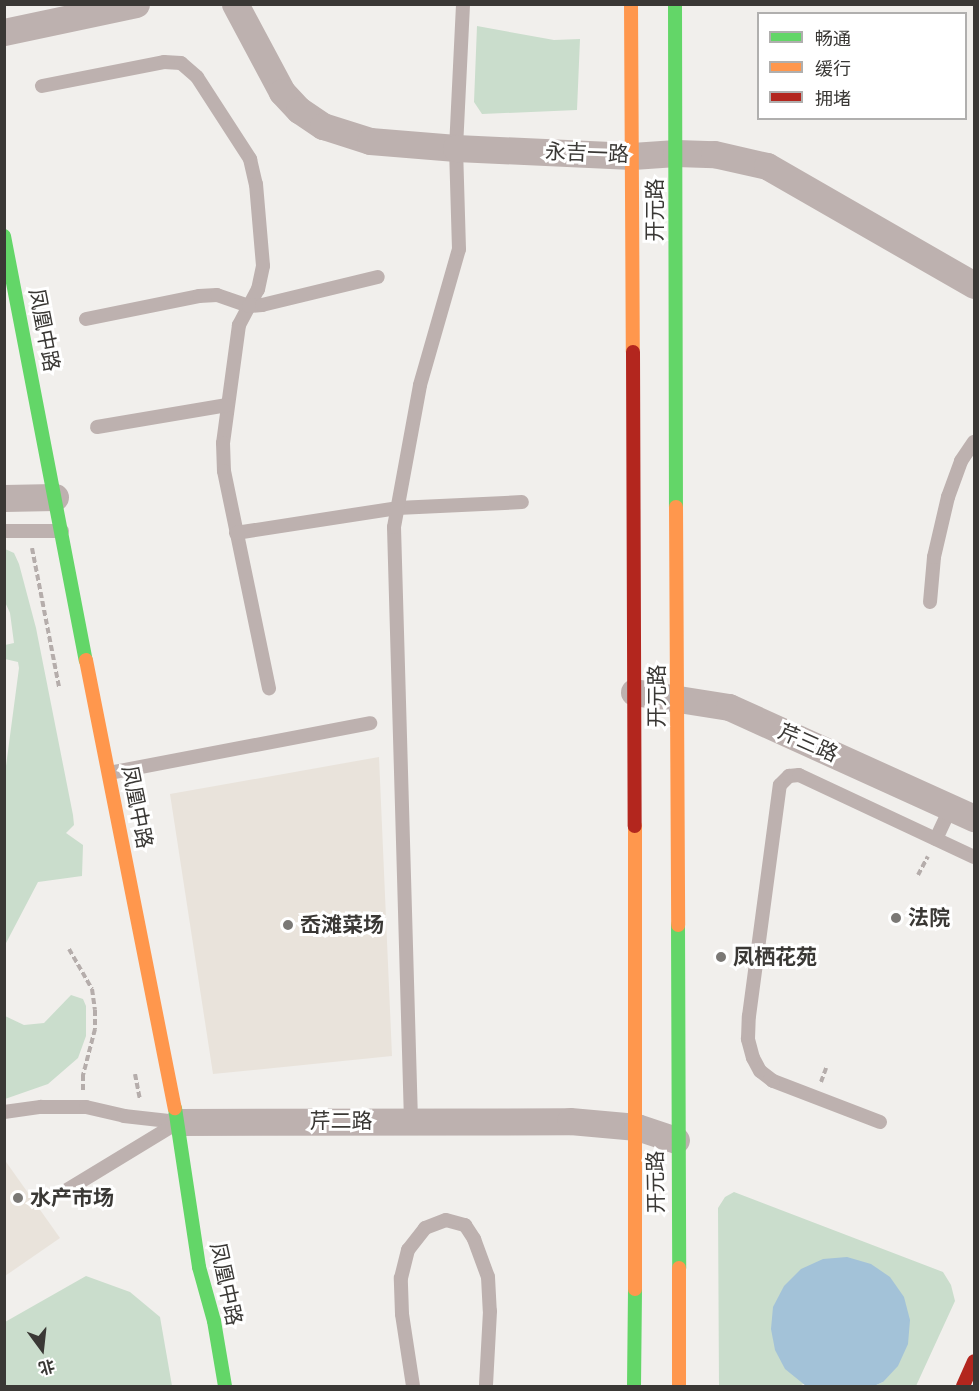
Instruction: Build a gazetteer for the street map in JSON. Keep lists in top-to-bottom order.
{
  "streets": {
    "main road": ["开元路", "凤凰中路"],
    "street": ["永吉一路", "芹三路", "芹二路"]
  },
  "crossings": [
    ["永吉一路", "开元路"],
    ["开元路", "芹三路"],
    ["开元路", "芹二路"],
    ["凤凰中路", "芹二路"]
  ],
  "places": [
    "法院",
    "岙滩菜场",
    "凤栖花苑",
    "水产市场"
  ],
  "legend": ["畅通", "缓行", "拥堵"],
  "north": "bottom"
}
